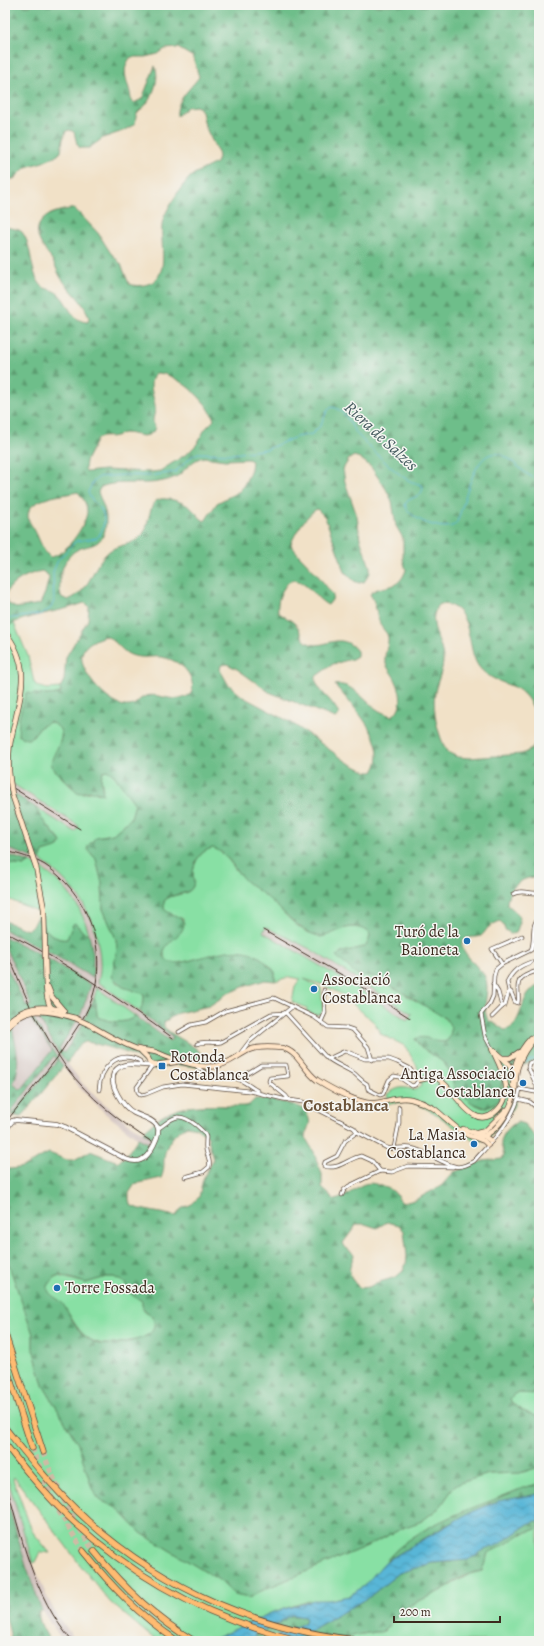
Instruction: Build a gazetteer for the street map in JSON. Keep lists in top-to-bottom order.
{
  "districts": ["Costablanca"],
  "water": ["Riera de Salzes"],
  "places": {
    "other": [
      "Turó de la Baioneta",
      "Associació Costablanca",
      "Antiga Associació Costablanca",
      "La Masia Costablanca",
      "Torre Fossada"
    ],
    "transit": ["Rotonda Costablanca"]
  },
  "scale_bar": "200 m"
}
